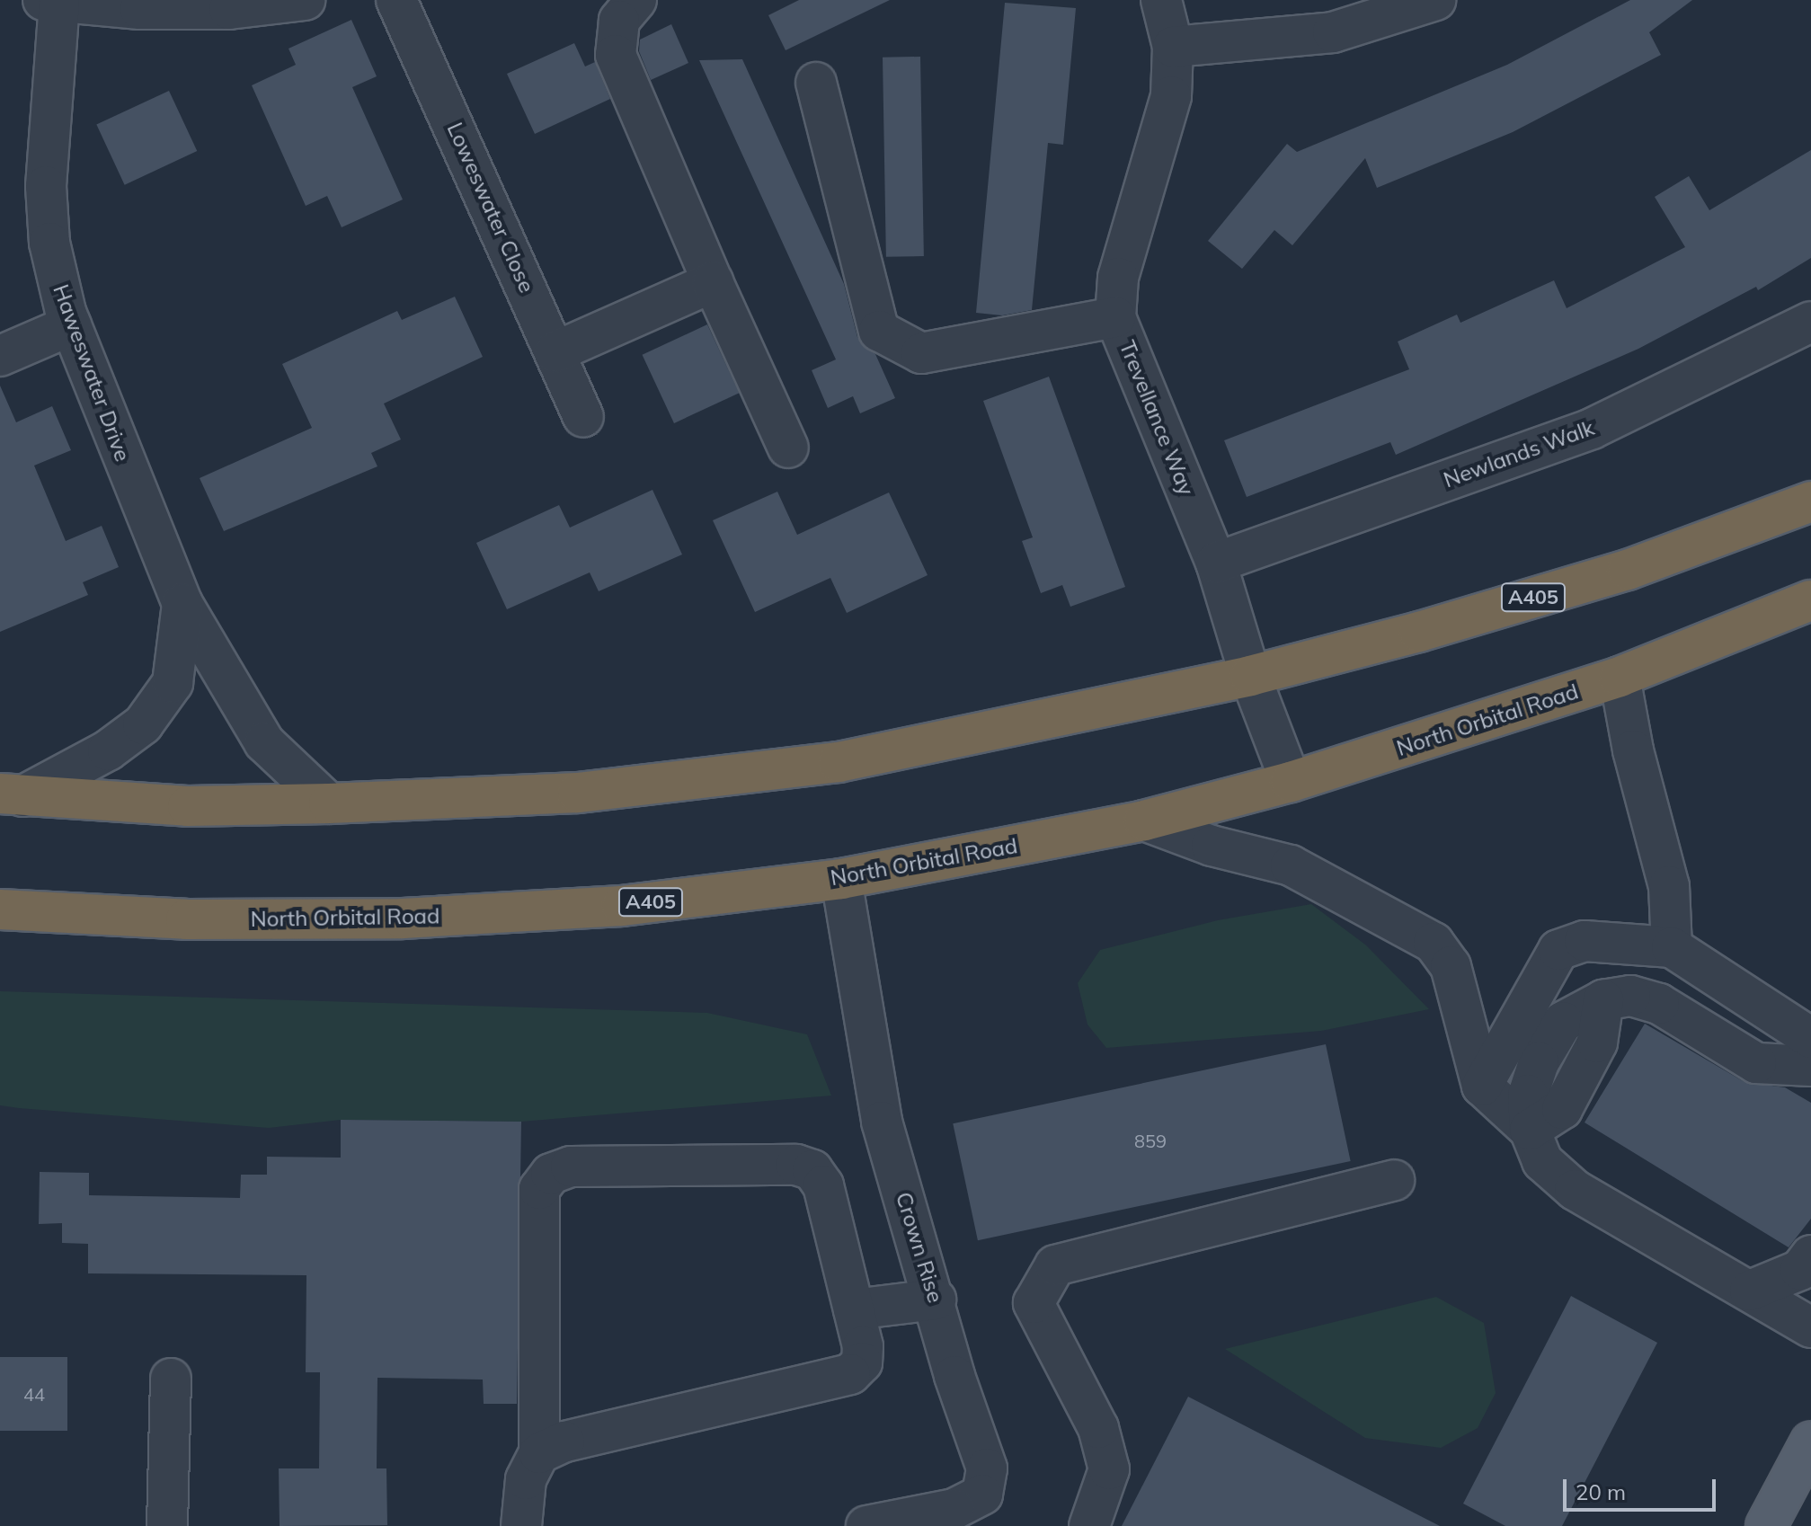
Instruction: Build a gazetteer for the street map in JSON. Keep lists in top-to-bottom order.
{
  "streets": {
    "highway": ["A405", "North Orbital Road"],
    "street": [
      "Loweswater Close",
      "Haweswater Drive",
      "Trevellance Way",
      "Newlands Walk",
      "Crown Rise"
    ]
  },
  "crossings": [
    ["Haweswater Drive", "A405"],
    ["Trevellance Way", "Newlands Walk"],
    ["Trevellance Way", "A405"],
    ["Trevellance Way", "North Orbital Road"],
    ["North Orbital Road", "Crown Rise"]
  ],
  "house_numbers": ["859", "44"],
  "scale_bar": "20 m"
}
